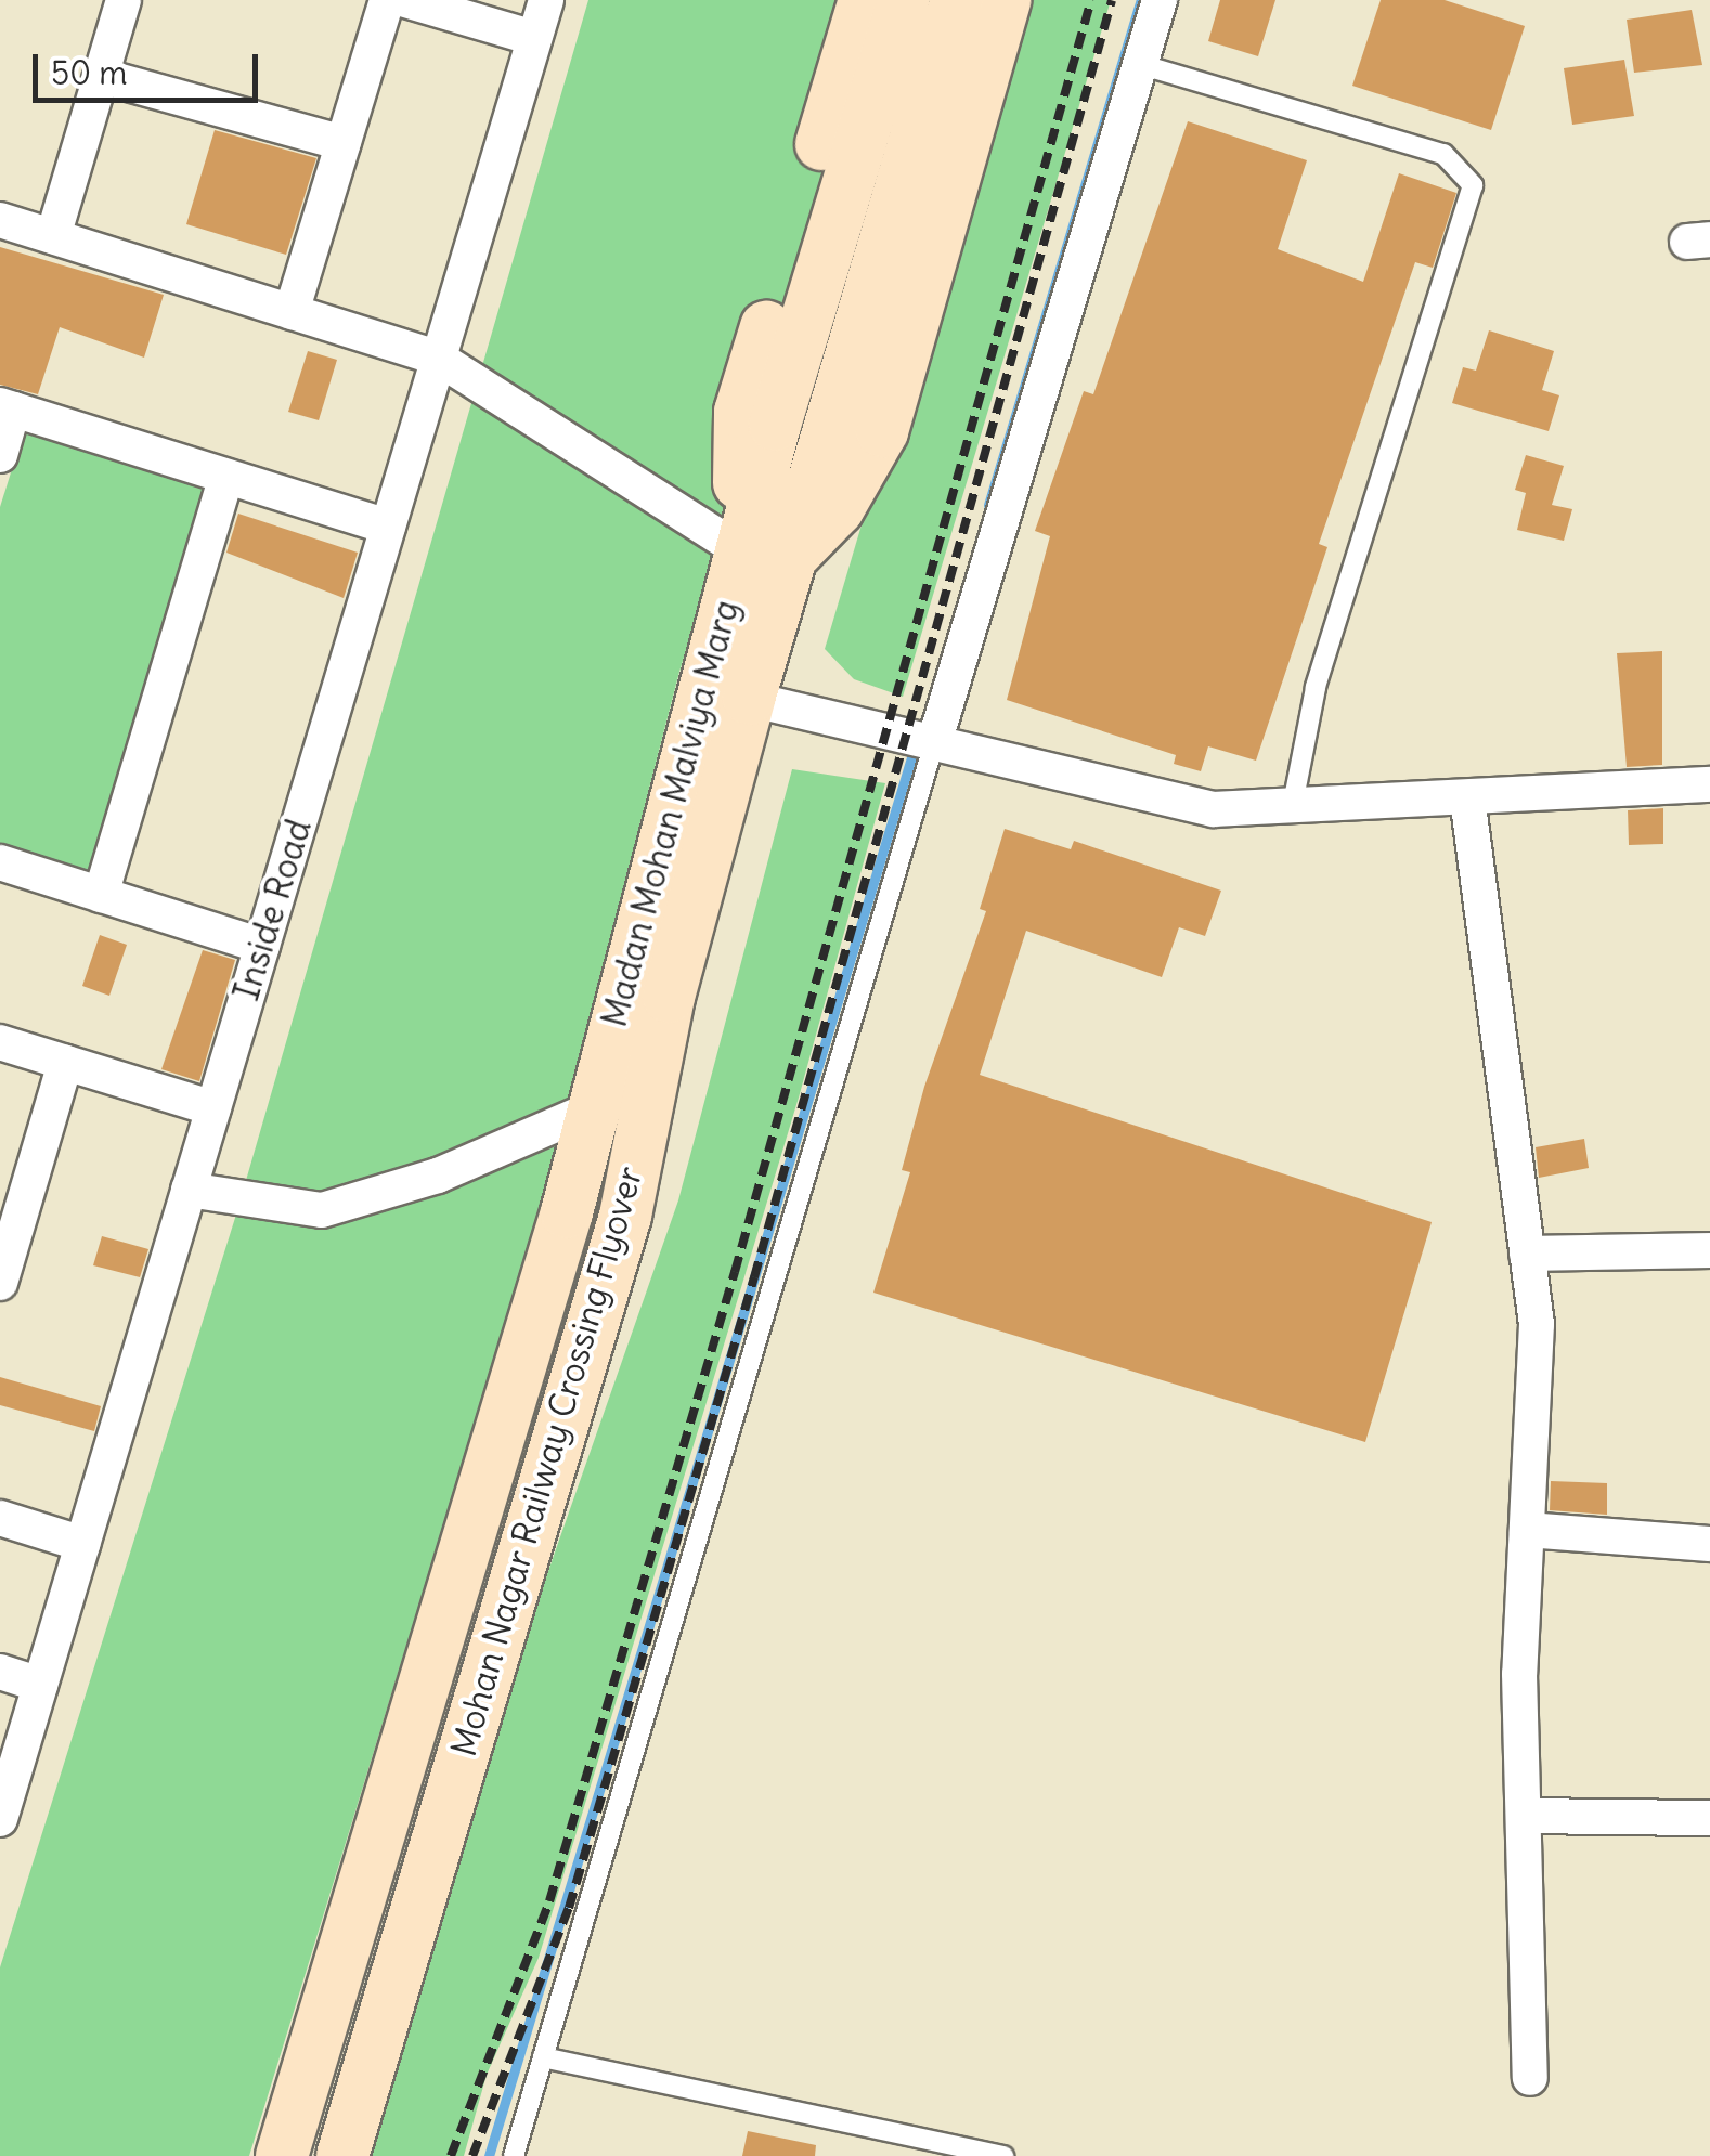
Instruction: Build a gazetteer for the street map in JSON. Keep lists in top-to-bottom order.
{
  "streets": {
    "main road": ["Madan Mohan Malviya Marg", "Mohan Nagar Railway Crossing Flyover"],
    "street": ["Inside Road"]
  },
  "crossings": [
    ["Madan Mohan Malviya Marg", "Mohan Nagar Railway Crossing Flyover"]
  ],
  "scale_bar": "50 m"
}
